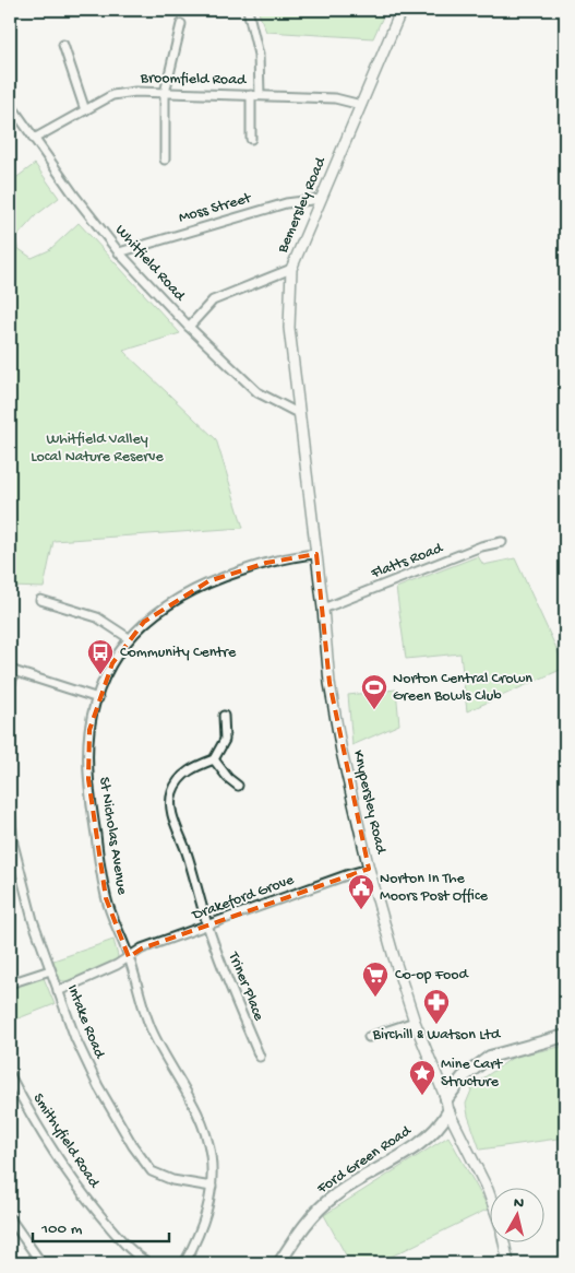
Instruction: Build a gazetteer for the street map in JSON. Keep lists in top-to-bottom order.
{
  "streets": {
    "main road": ["Ford Green Road"],
    "street": [
      "Broomfield Road",
      "Bemersley Road",
      "Moss Street",
      "Whitfield Road",
      "Flatts Road",
      "Knypersley Road",
      "St Nicholas Avenue",
      "Drakeford Grove",
      "Triner Place",
      "Intake Road",
      "Smithyfield Road"
    ]
  },
  "crossings": [
    ["Broomfield Road", "Bemersley Road"],
    ["Broomfield Road", "Whitfield Road"],
    ["Bemersley Road", "Moss Street"],
    ["Bemersley Road", "Whitfield Road"],
    ["Bemersley Road", "Knypersley Road"],
    ["Bemersley Road", "St Nicholas Avenue"],
    ["Moss Street", "Whitfield Road"],
    ["Flatts Road", "Knypersley Road"],
    ["Knypersley Road", "St Nicholas Avenue"],
    ["Knypersley Road", "Drakeford Grove"],
    ["Knypersley Road", "Ford Green Road"],
    ["St Nicholas Avenue", "Drakeford Grove"],
    ["St Nicholas Avenue", "Intake Road"],
    ["Drakeford Grove", "Triner Place"],
    ["Drakeford Grove", "Intake Road"]
  ],
  "parks": ["Whitfield Valley Local Nature Reserve"],
  "places": {
    "bus stop": ["Community Centre"],
    "sports": ["Norton Central Crown Green Bowls Club"],
    "public building": ["Norton In The Moors Post Office"],
    "supermarket": ["Co-op Food"],
    "pharmacy": ["Birchill & Watson Ltd"],
    "place": ["Mine Cart Structure"]
  },
  "scale_bar": "100 m",
  "north": "top"
}
